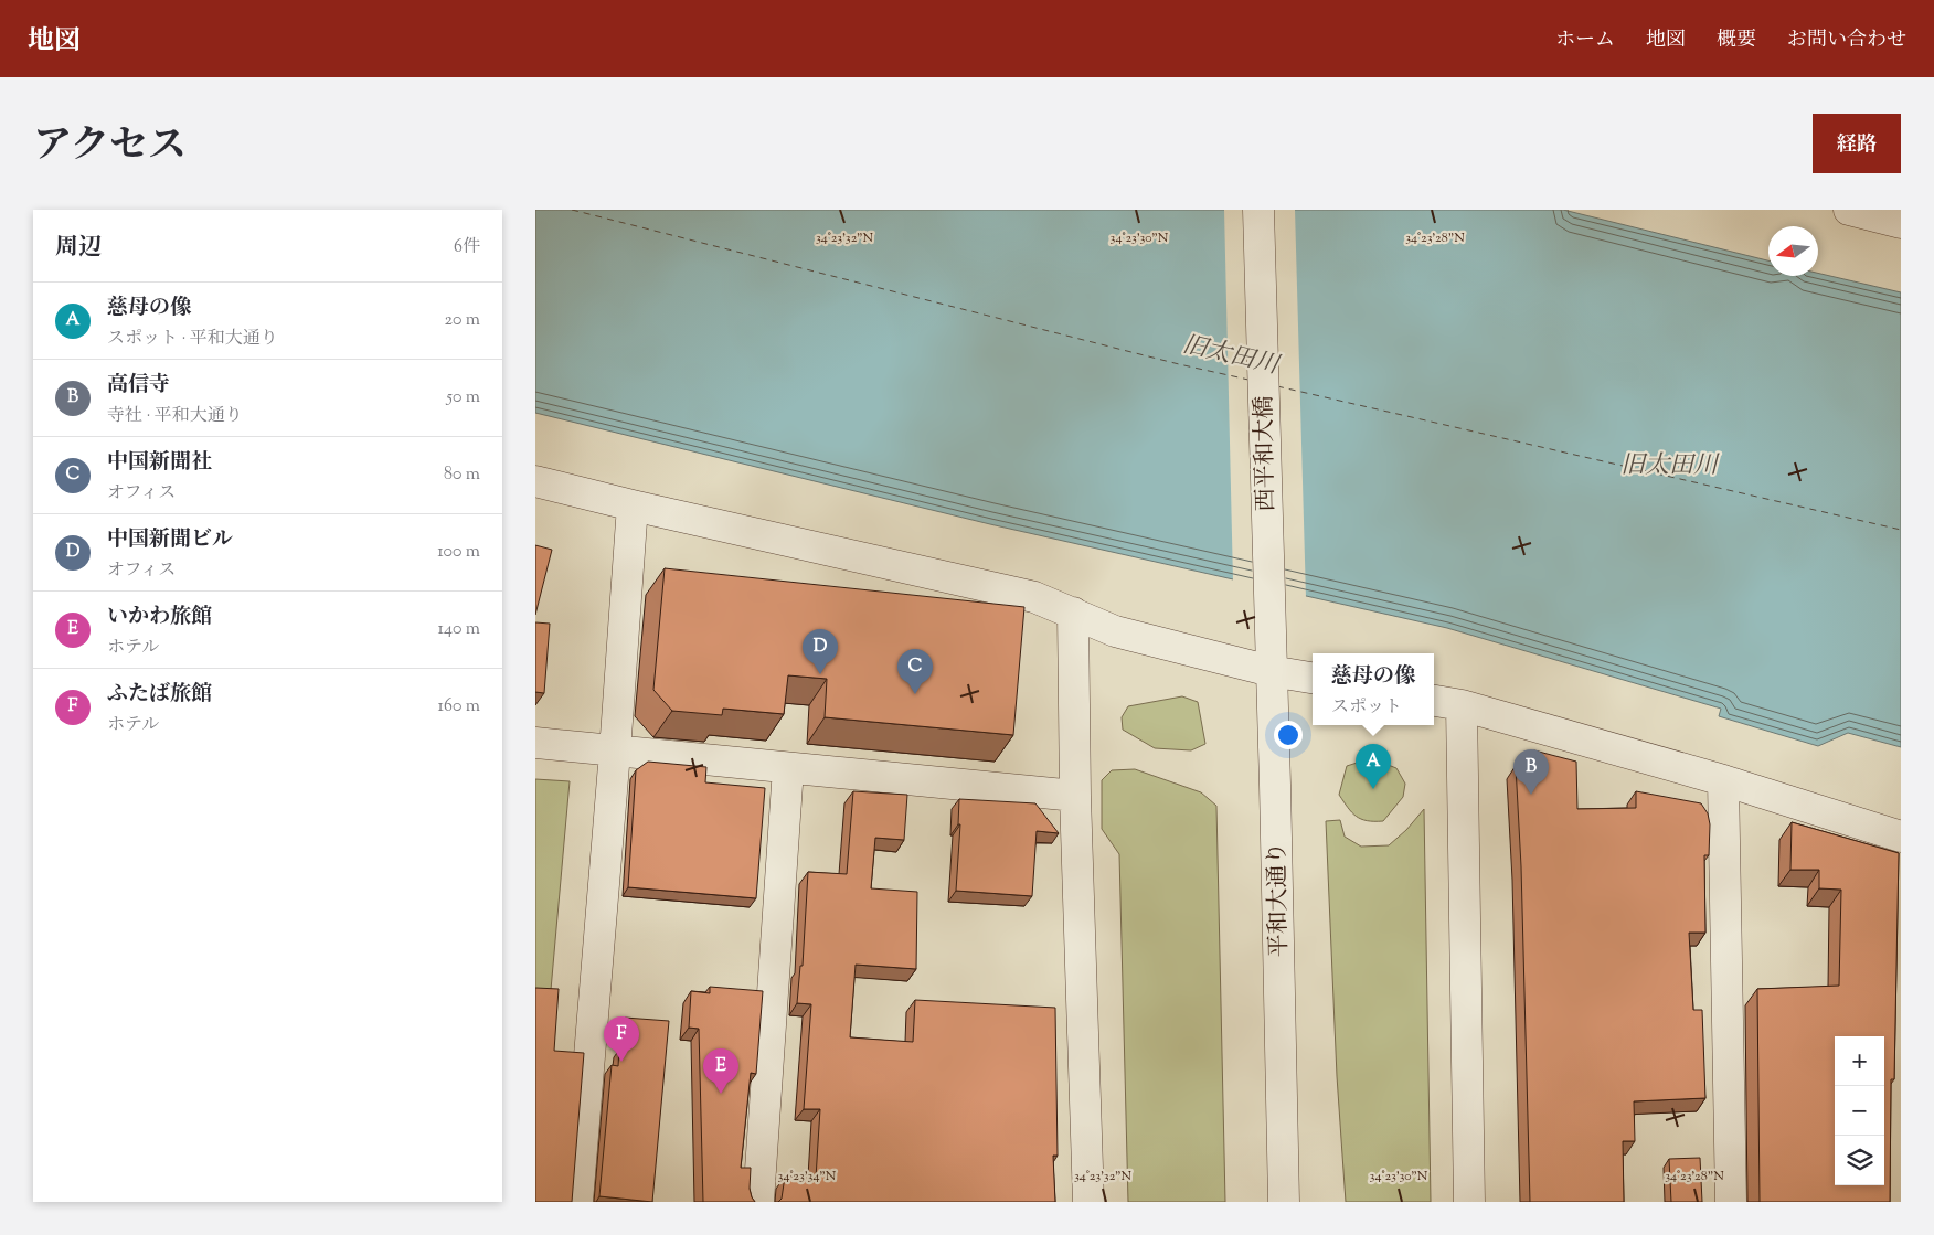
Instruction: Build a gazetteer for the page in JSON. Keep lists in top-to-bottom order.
{
  "streets": {
    "street": ["西平和大橋", "平和大通り"]
  },
  "crossings": [
    ["西平和大橋", "平和大通り"]
  ],
  "water": ["旧太田川"],
  "north": "left",
  "page": {
    "header": "地図",
    "nav": [
      "ホーム",
      "地図",
      "概要",
      "お問い合わせ"
    ],
    "title": "アクセス",
    "buttons": "経路",
    "heading": ["周辺", "6件"],
    "list": [
      {
        "mark": "A",
        "name": "慈母の像",
        "note": "スポット · 平和大通り",
        "value": "20 m"
      },
      {
        "mark": "B",
        "name": "高信寺",
        "note": "寺社 · 平和大通り",
        "value": "50 m"
      },
      {
        "mark": "C",
        "name": "中国新聞社",
        "note": "オフィス",
        "value": "80 m"
      },
      {
        "mark": "D",
        "name": "中国新聞ビル",
        "note": "オフィス",
        "value": "100 m"
      },
      {
        "mark": "E",
        "name": "いかわ旅館",
        "note": "ホテル",
        "value": "140 m"
      },
      {
        "mark": "F",
        "name": "ふたば旅館",
        "note": "ホテル",
        "value": "160 m"
      }
    ],
    "pins": [
      "D",
      "C",
      "A",
      "B",
      "F",
      "E"
    ],
    "popup": ["慈母の像", "スポット"],
    "map_buttons": ["+", "−"]
  },
  "coordinates": [
    "34°23'30\"N",
    "34°23'32\"N",
    "34°23'28\"N",
    "34°23'34\"N"
  ]
}
